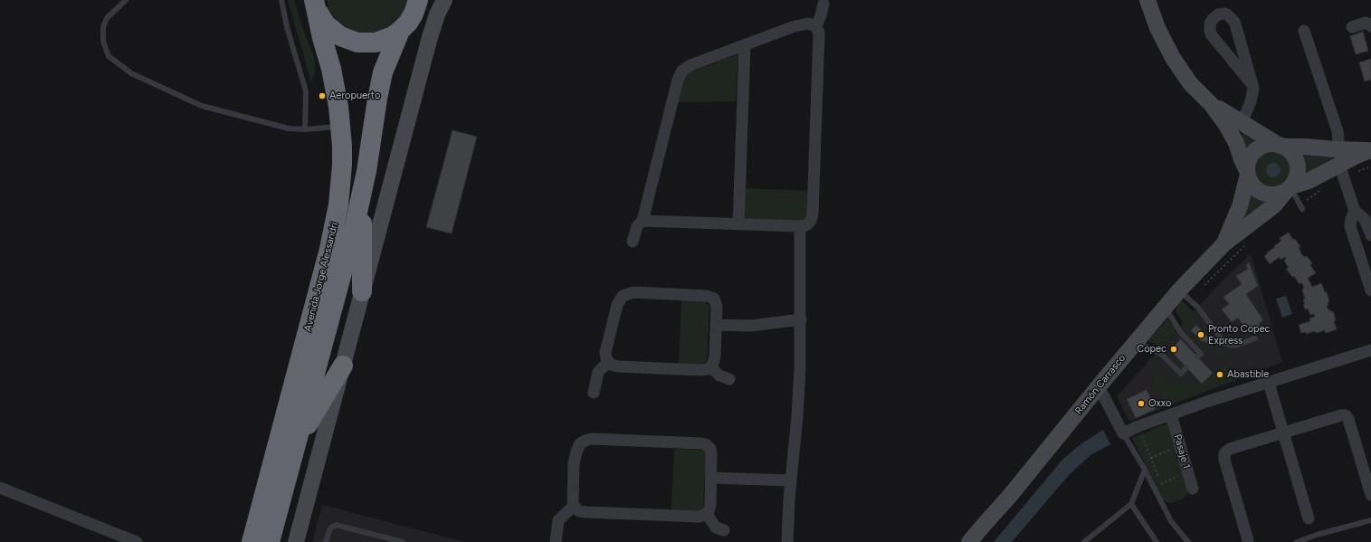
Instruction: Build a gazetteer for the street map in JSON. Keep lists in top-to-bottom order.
{
  "streets": {
    "highway": ["Avenida Jorge Alessandri"],
    "main road": ["Ramón Carrasco"],
    "street": ["Pasaje 1"]
  },
  "places": [
    "Aeropuerto",
    "Pronto Copec Express",
    "Copec",
    "Abastible",
    "Oxxo"
  ]
}
